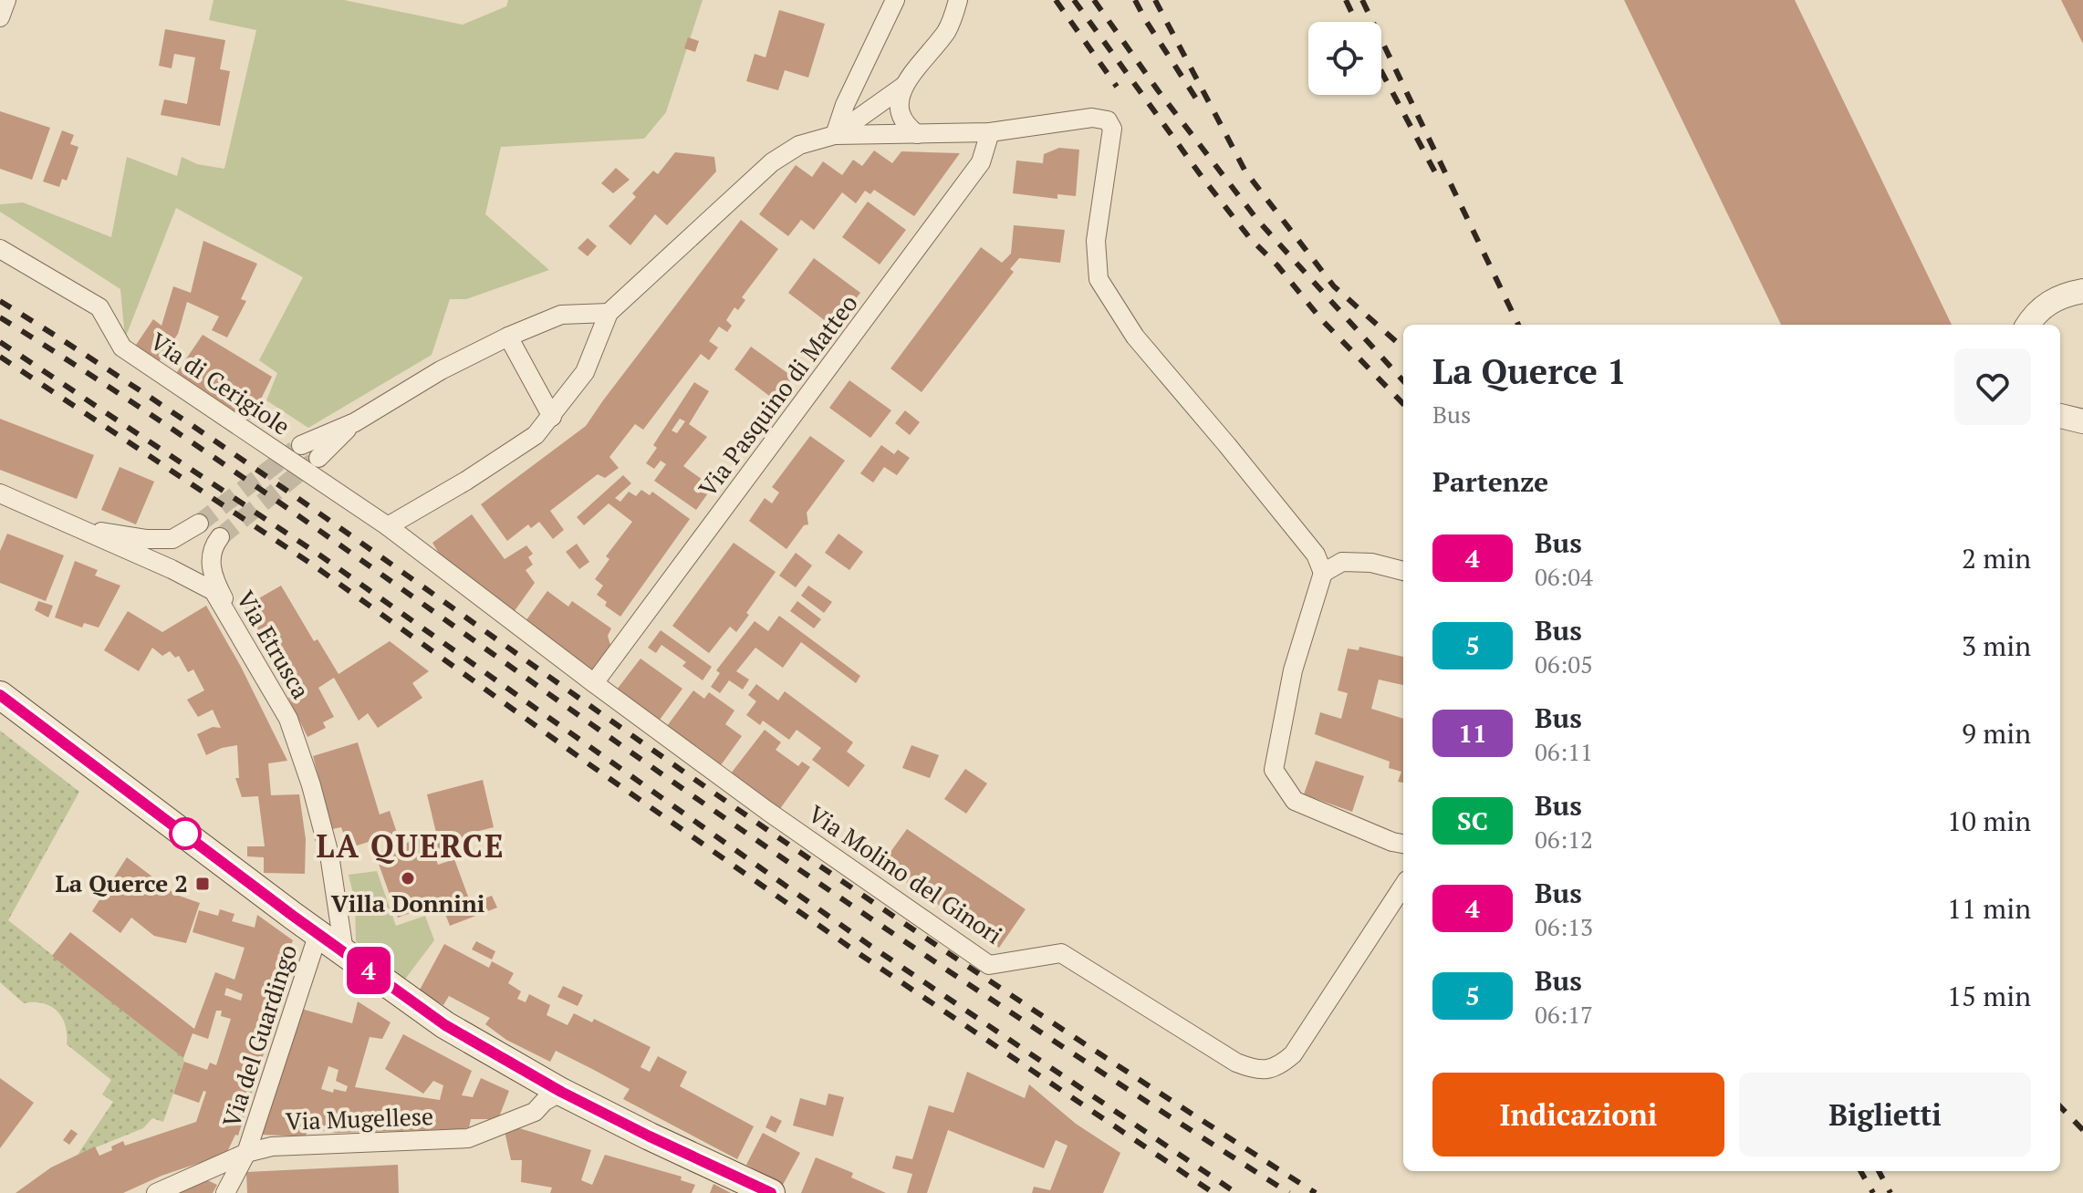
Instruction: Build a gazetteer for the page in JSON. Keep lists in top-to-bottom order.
{
  "streets": {
    "street": [
      "Via di Cerigiole",
      "Via Pasquino di Matteo",
      "Via Etrusca",
      "Via Molino del Ginori",
      "Via del Guardingo",
      "Via Mugellese"
    ]
  },
  "crossings": [
    ["Via di Cerigiole", "Via Molino del Ginori"],
    ["Via Pasquino di Matteo", "Via Molino del Ginori"],
    ["Via del Guardingo", "Via Mugellese"]
  ],
  "districts": ["LA QUERCE"],
  "places": {
    "other": ["Villa Donnini"],
    "transit": ["La Querce 2"]
  },
  "lines": ["bus line 4"],
  "page": {
    "on_map": "4",
    "heading": [
      ["La Querce 1", "Bus"],
      "Partenze"
    ],
    "list": [
      {
        "mark": "4",
        "name": "Bus",
        "note": "06:04",
        "value": "2 min"
      },
      {
        "mark": "5",
        "name": "Bus",
        "note": "06:05",
        "value": "3 min"
      },
      {
        "mark": "11",
        "name": "Bus",
        "note": "06:11",
        "value": "9 min"
      },
      {
        "mark": "SC",
        "name": "Bus",
        "note": "06:12",
        "value": "10 min"
      },
      {
        "mark": "4",
        "name": "Bus",
        "note": "06:13",
        "value": "11 min"
      },
      {
        "mark": "5",
        "name": "Bus",
        "note": "06:17",
        "value": "15 min"
      }
    ],
    "buttons": ["Indicazioni", "Biglietti"]
  }
}
